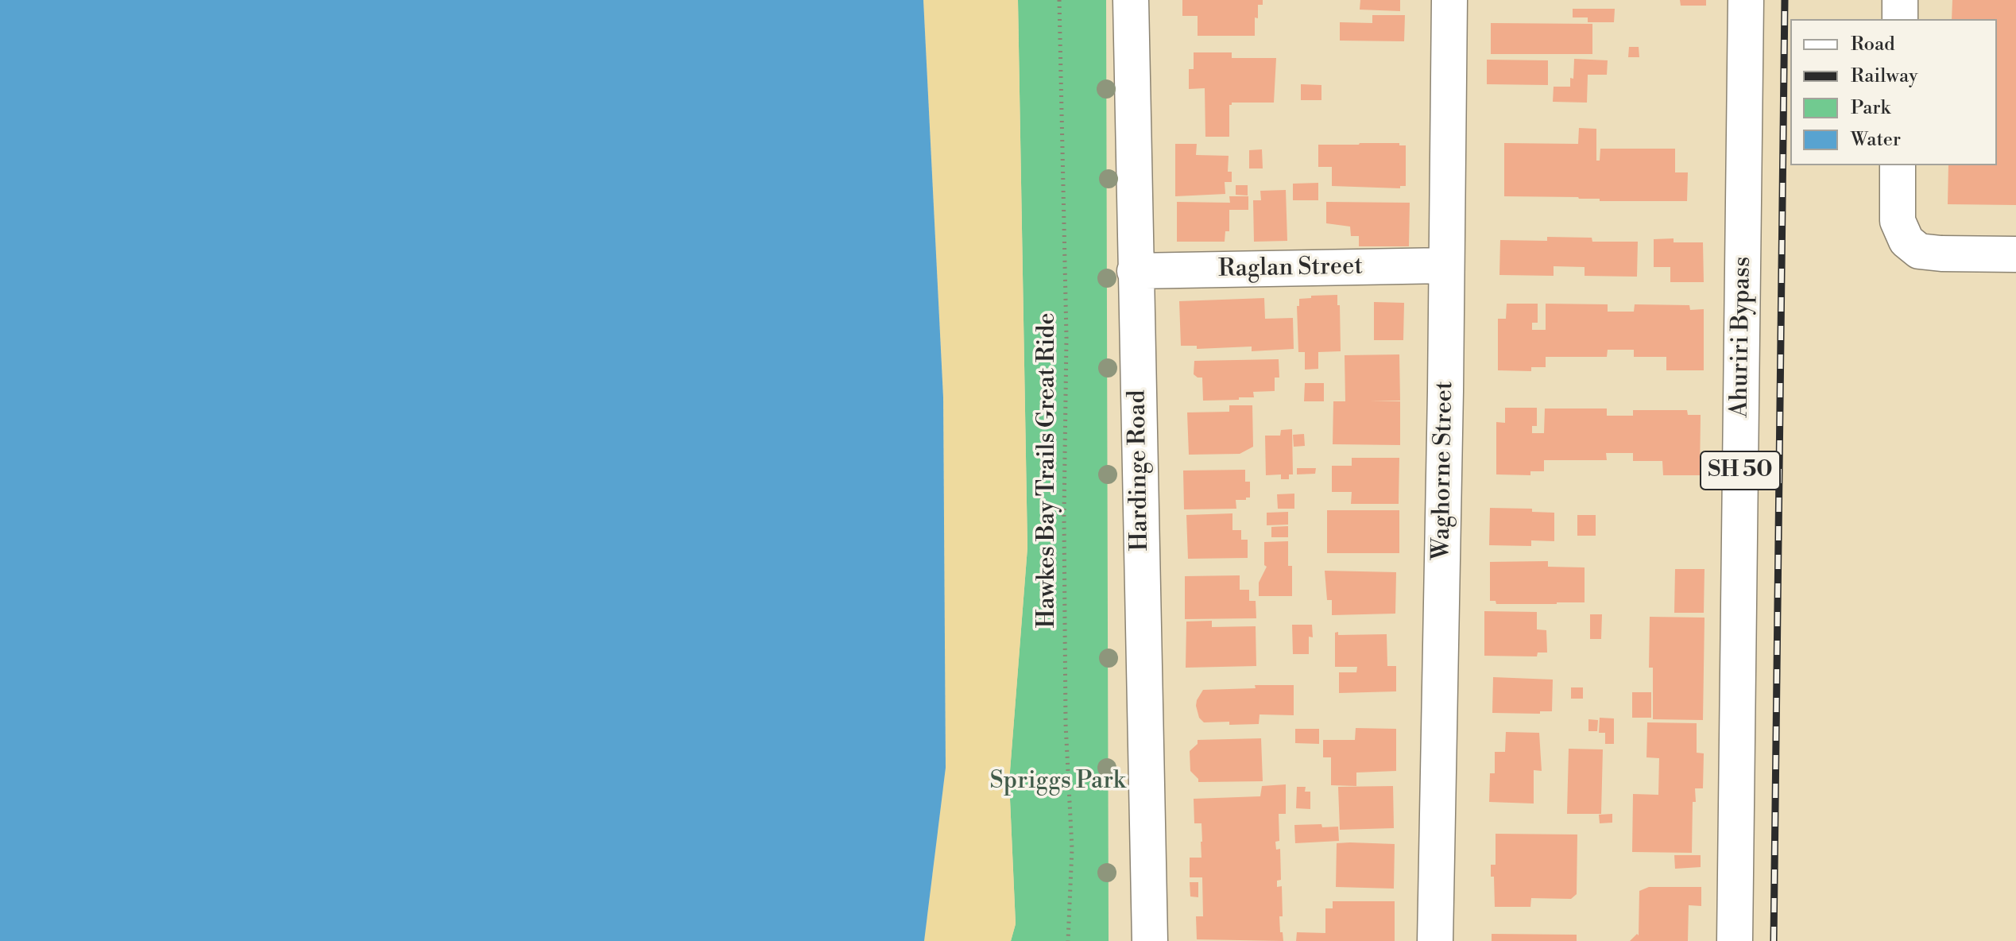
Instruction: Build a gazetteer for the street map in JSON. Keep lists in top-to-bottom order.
{
  "streets": {
    "main road": [
      "Raglan Street",
      "Ahuriri Bypass",
      "Hardinge Road",
      "Waghorne Street",
      "SH 50"
    ],
    "path": ["Hawkes Bay Trails Great Ride"]
  },
  "crossings": [
    ["Raglan Street", "Hardinge Road"],
    ["Raglan Street", "Waghorne Street"]
  ],
  "parks": ["Spriggs Park"],
  "legend": [
    "Road",
    "Railway",
    "Park",
    "Water"
  ]
}
